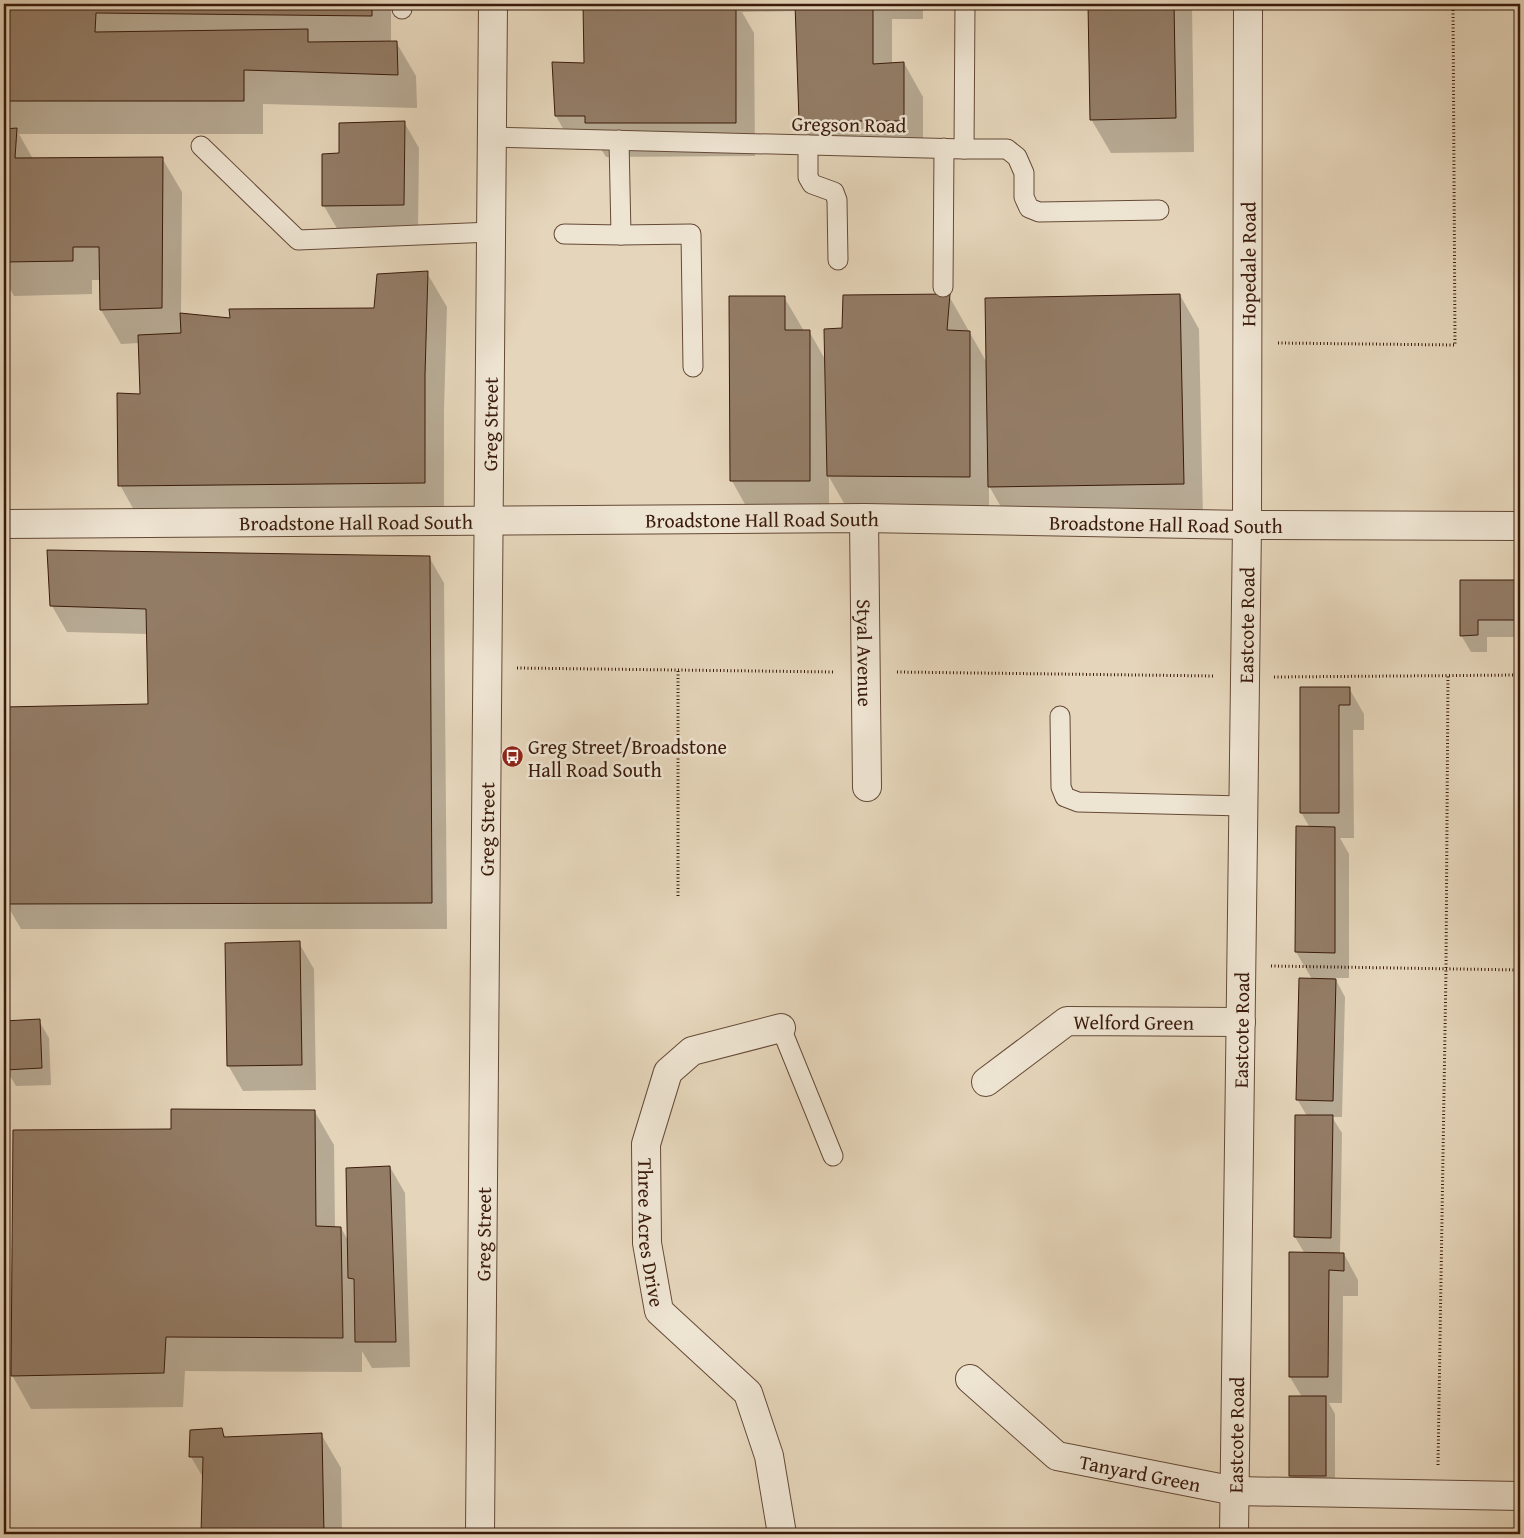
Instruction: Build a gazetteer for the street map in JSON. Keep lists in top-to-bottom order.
{
  "streets": {
    "street": [
      "Hopedale Road",
      "Greg Street",
      "Broadstone Hall Road South",
      "Eastcote Road",
      "Styal Avenue",
      "Welford Green",
      "Three Acres Drive",
      "Tanyard Green"
    ],
    "lane": ["Gregson Road"]
  },
  "crossings": [
    ["Gregson Road", "Greg Street"],
    ["Hopedale Road", "Broadstone Hall Road South"],
    ["Hopedale Road", "Eastcote Road"],
    ["Greg Street", "Broadstone Hall Road South"],
    ["Broadstone Hall Road South", "Eastcote Road"],
    ["Broadstone Hall Road South", "Styal Avenue"],
    ["Eastcote Road", "Welford Green"],
    ["Eastcote Road", "Tanyard Green"]
  ],
  "places": {
    "bus stop": ["Greg Street/Broadstone Hall Road South"]
  }
}
